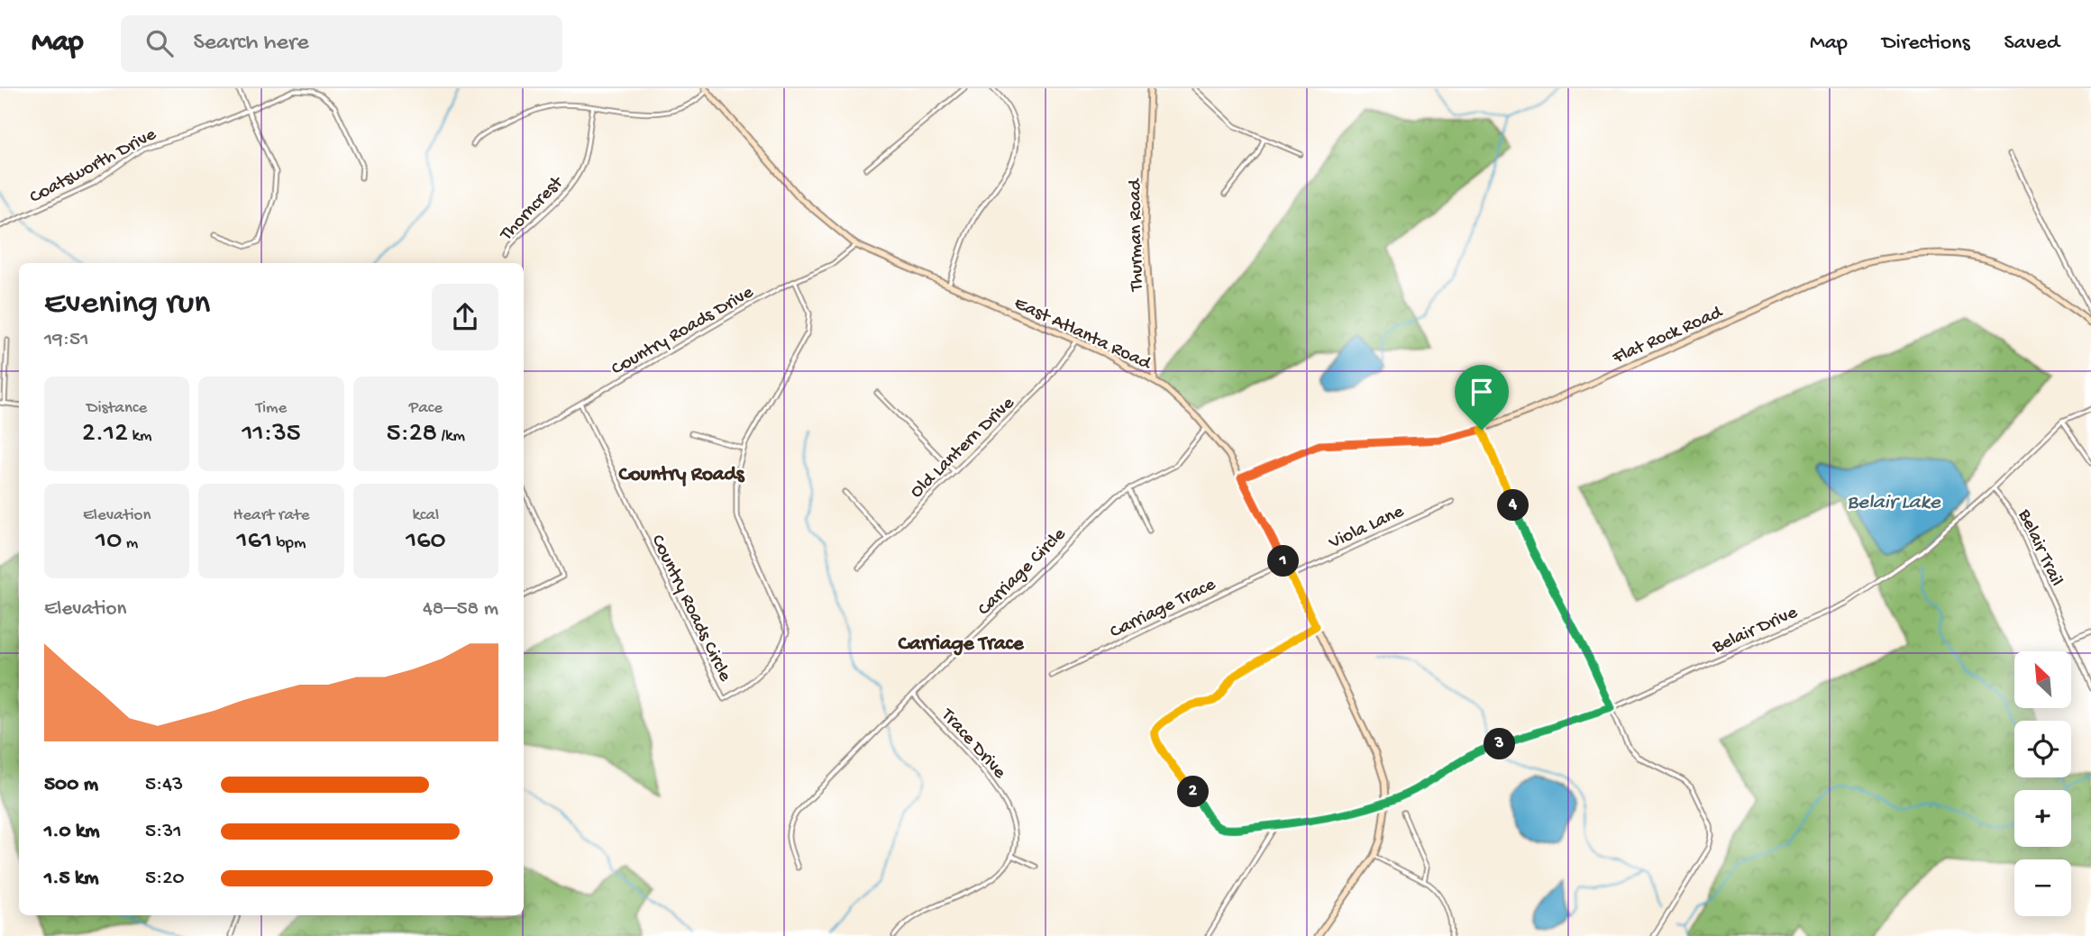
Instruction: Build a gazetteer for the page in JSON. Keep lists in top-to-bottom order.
{
  "streets": {
    "street": [
      "Coatsworth Drive",
      "Thorncrest",
      "Thurman Road",
      "Country Roads Drive",
      "East Atlanta Road",
      "Flat Rock Road",
      "Old Lantern Drive",
      "Viola Lane",
      "Belair Trail",
      "Carriage Circle",
      "Carriage Trace",
      "Country Roads Circle",
      "Belair Drive",
      "Trace Drive"
    ]
  },
  "crossings": [
    ["Thurman Road", "East Atlanta Road"],
    ["Country Roads Drive", "East Atlanta Road"],
    ["Country Roads Drive", "Country Roads Circle"],
    ["East Atlanta Road", "Flat Rock Road"],
    ["East Atlanta Road", "Old Lantern Drive"],
    ["East Atlanta Road", "Viola Lane"],
    ["East Atlanta Road", "Carriage Circle"],
    ["East Atlanta Road", "Carriage Trace"],
    ["East Atlanta Road", "Belair Drive"],
    ["Belair Trail", "Belair Drive"],
    ["Carriage Circle", "Trace Drive"]
  ],
  "districts": ["Country Roads", "Carriage Trace"],
  "water": ["Belair Lake"],
  "north": "top left",
  "page": {
    "header": "Map",
    "search": "Search here",
    "nav": ["Map", "Directions", "Saved"],
    "heading": ["Evening run", "19:51"],
    "stats": [
      ["Distance", "2.12 km"],
      ["Time", "11:35"],
      ["Pace", "5:28 /km"],
      ["Elevation", "10 m"],
      ["Heart rate", "161 bpm"],
      ["kcal", "160"]
    ],
    "pins": [
      "4",
      "1",
      "3",
      "2"
    ],
    "chart": ["Elevation", "48–58 m"],
    "map_buttons": ["+", "−"],
    "list": [
      {
        "name": "500 m",
        "note": "5:43"
      },
      {
        "name": "1.0 km",
        "note": "5:31"
      },
      {
        "name": "1.5 km",
        "note": "5:20"
      }
    ]
  }
}
